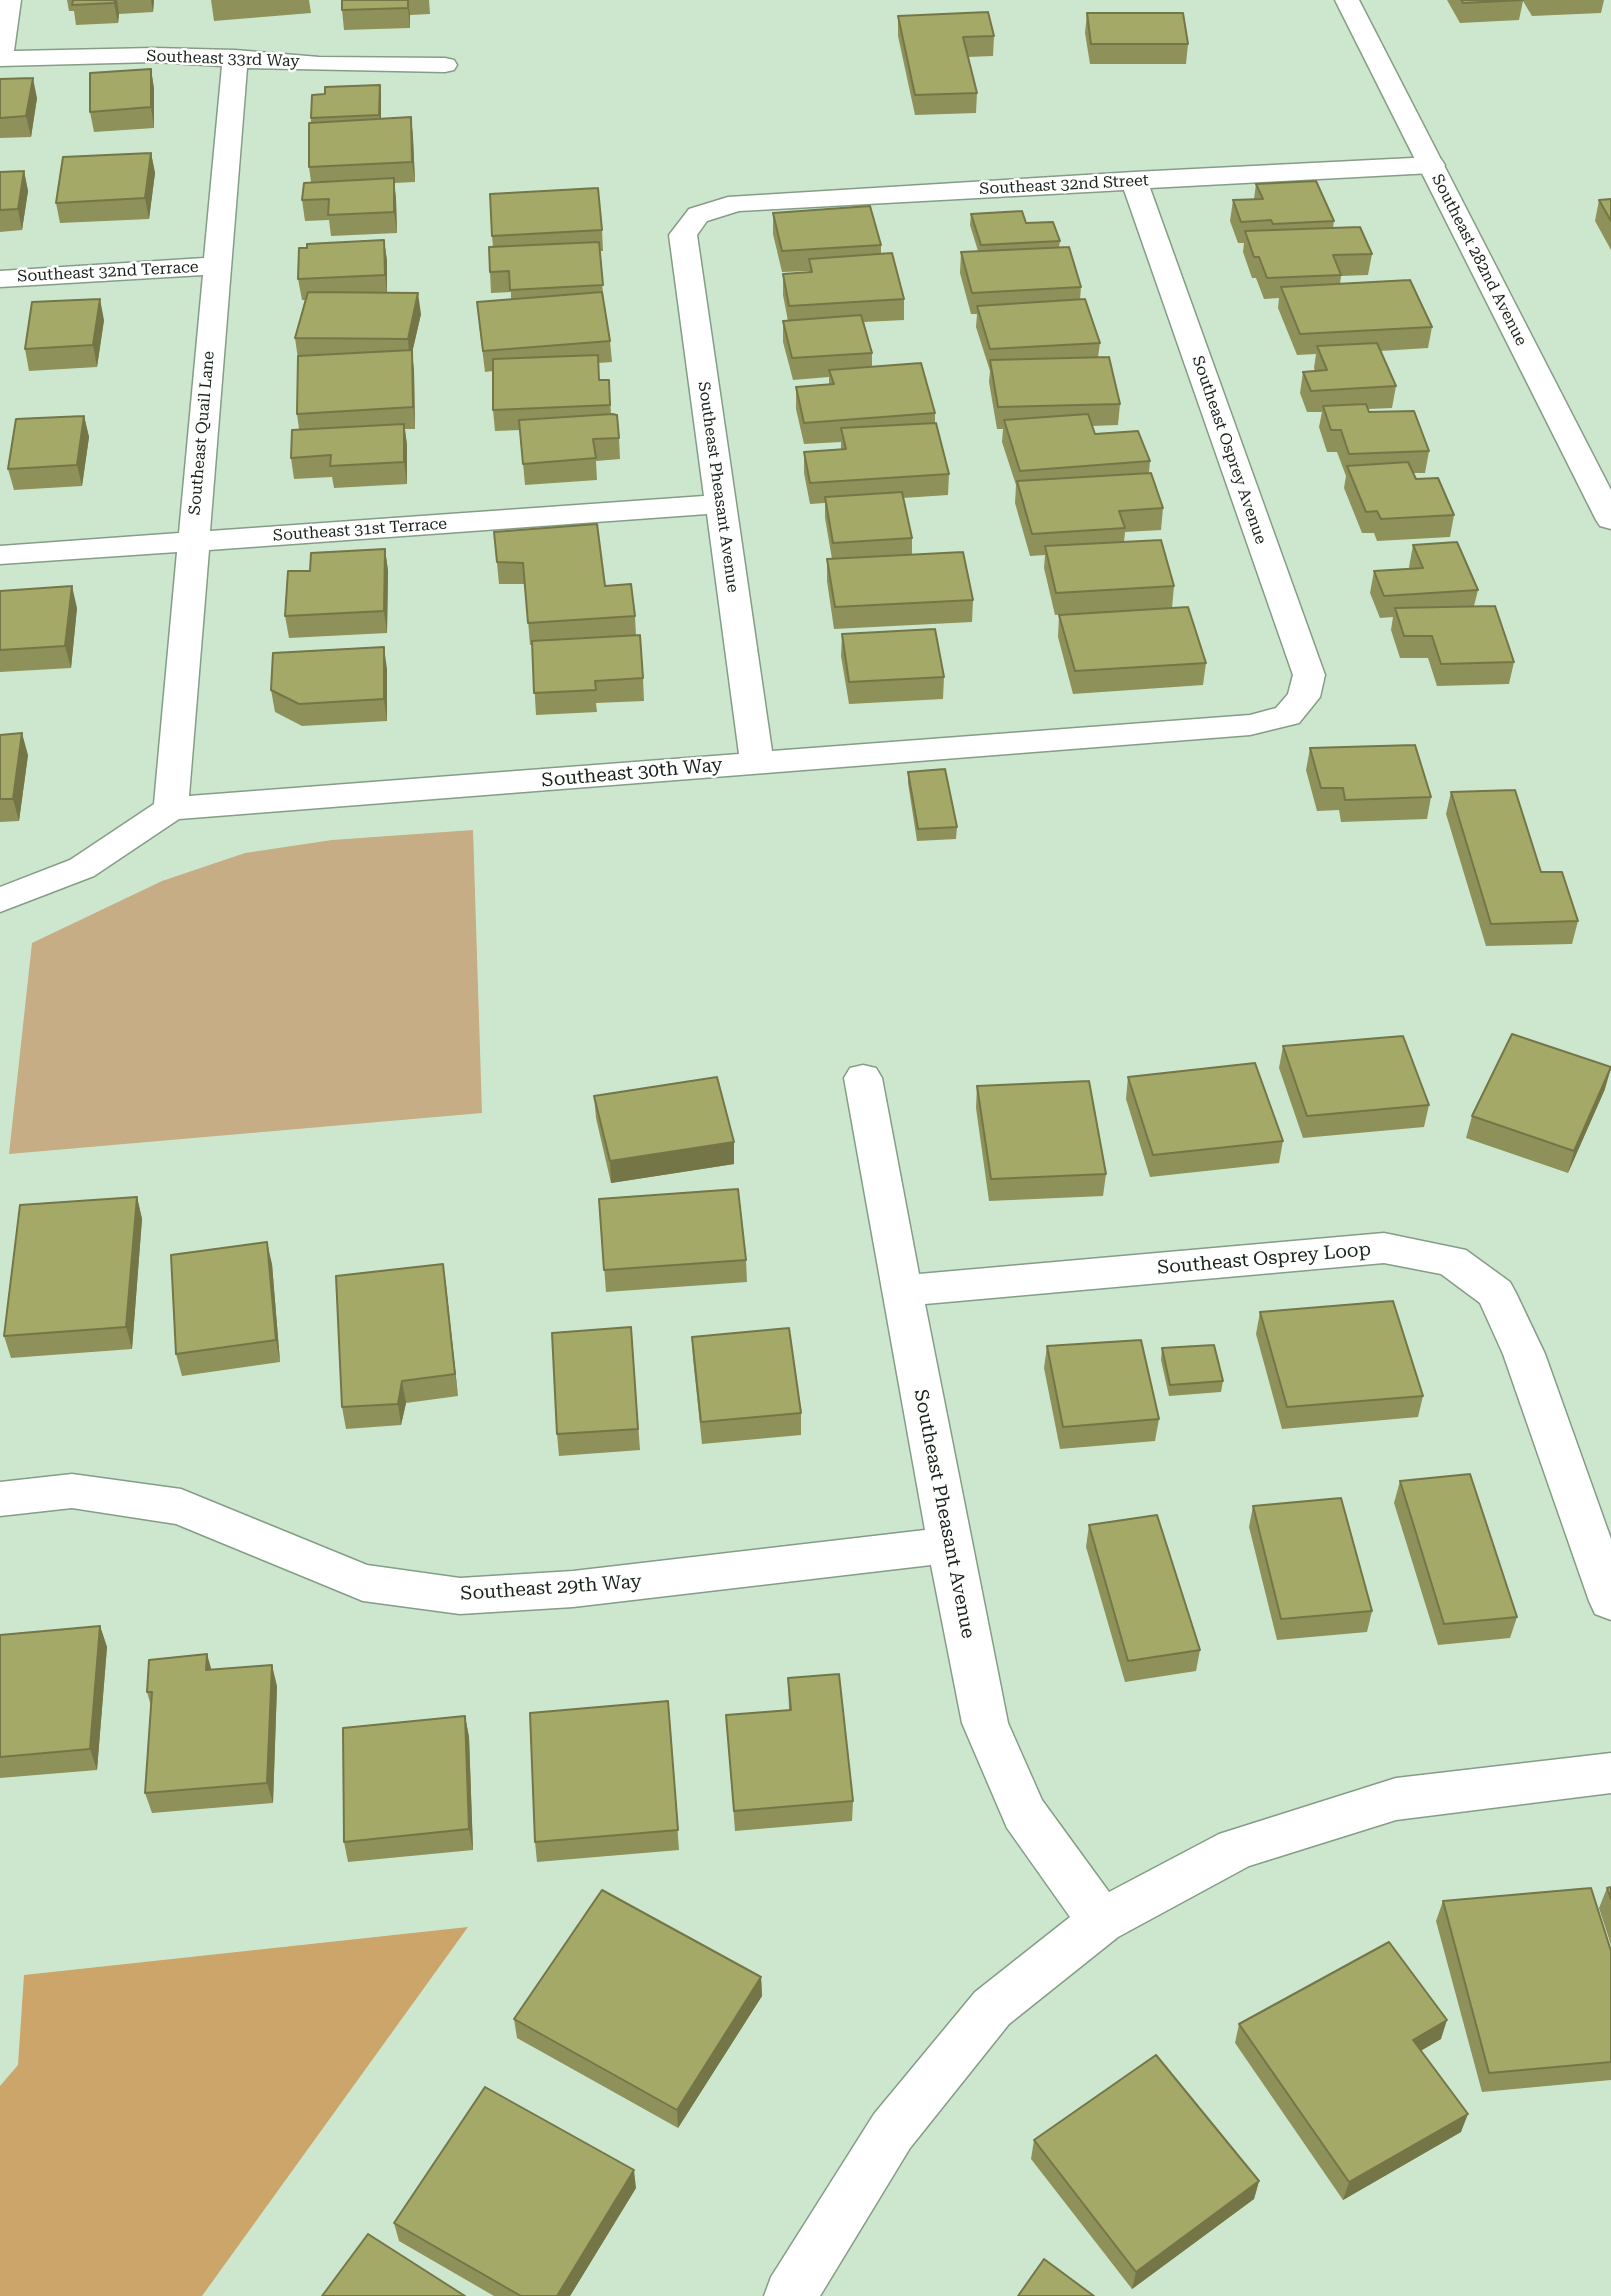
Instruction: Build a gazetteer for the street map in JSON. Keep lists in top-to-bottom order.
{
  "streets": {
    "street": [
      "Southeast 33rd Way",
      "Southeast 32nd Street",
      "Southeast 282nd Avenue",
      "Southeast 32nd Terrace",
      "Southeast Quail Lane",
      "Southeast Osprey Avenue",
      "Southeast Pheasant Avenue",
      "Southeast 31st Terrace",
      "Southeast 30th Way",
      "Southeast Osprey Loop",
      "Southeast 29th Way"
    ]
  },
  "crossings": [
    ["Southeast 33rd Way", "Southeast Quail Lane"],
    ["Southeast 32nd Street", "Southeast 282nd Avenue"],
    ["Southeast 32nd Street", "Southeast Osprey Avenue"],
    ["Southeast 32nd Street", "Southeast Pheasant Avenue"],
    ["Southeast 32nd Terrace", "Southeast Quail Lane"],
    ["Southeast Quail Lane", "Southeast 31st Terrace"],
    ["Southeast Quail Lane", "Southeast 30th Way"],
    ["Southeast Osprey Avenue", "Southeast 30th Way"],
    ["Southeast Pheasant Avenue", "Southeast 31st Terrace"],
    ["Southeast Pheasant Avenue", "Southeast 30th Way"],
    ["Southeast Pheasant Avenue", "Southeast Osprey Loop"],
    ["Southeast Pheasant Avenue", "Southeast 29th Way"]
  ]
}
